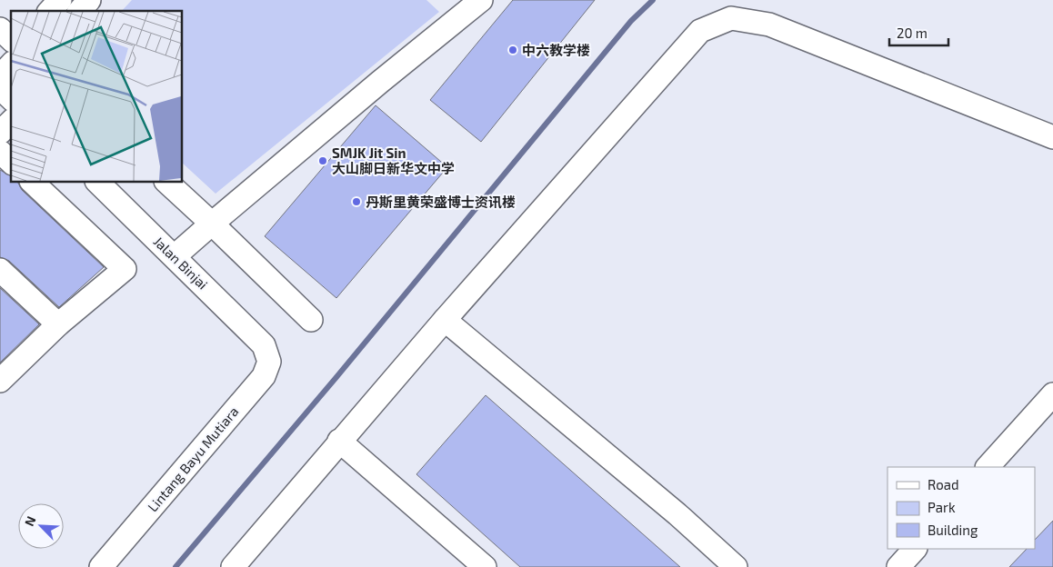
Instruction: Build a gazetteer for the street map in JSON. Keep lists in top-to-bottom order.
{
  "streets": {
    "street": ["Jalan Binjai", "Lintang Bayu Mutiara"]
  },
  "crossings": [
    ["Jalan Binjai", "Lintang Bayu Mutiara"]
  ],
  "places": ["中六教学楼", "SMJK Jit Sin 大山脚日新华文中学", "丹斯里黄荣盛博士资讯楼"],
  "legend": ["Road", "Park", "Building"],
  "scale_bar": "20 m",
  "north": "top left"
}
